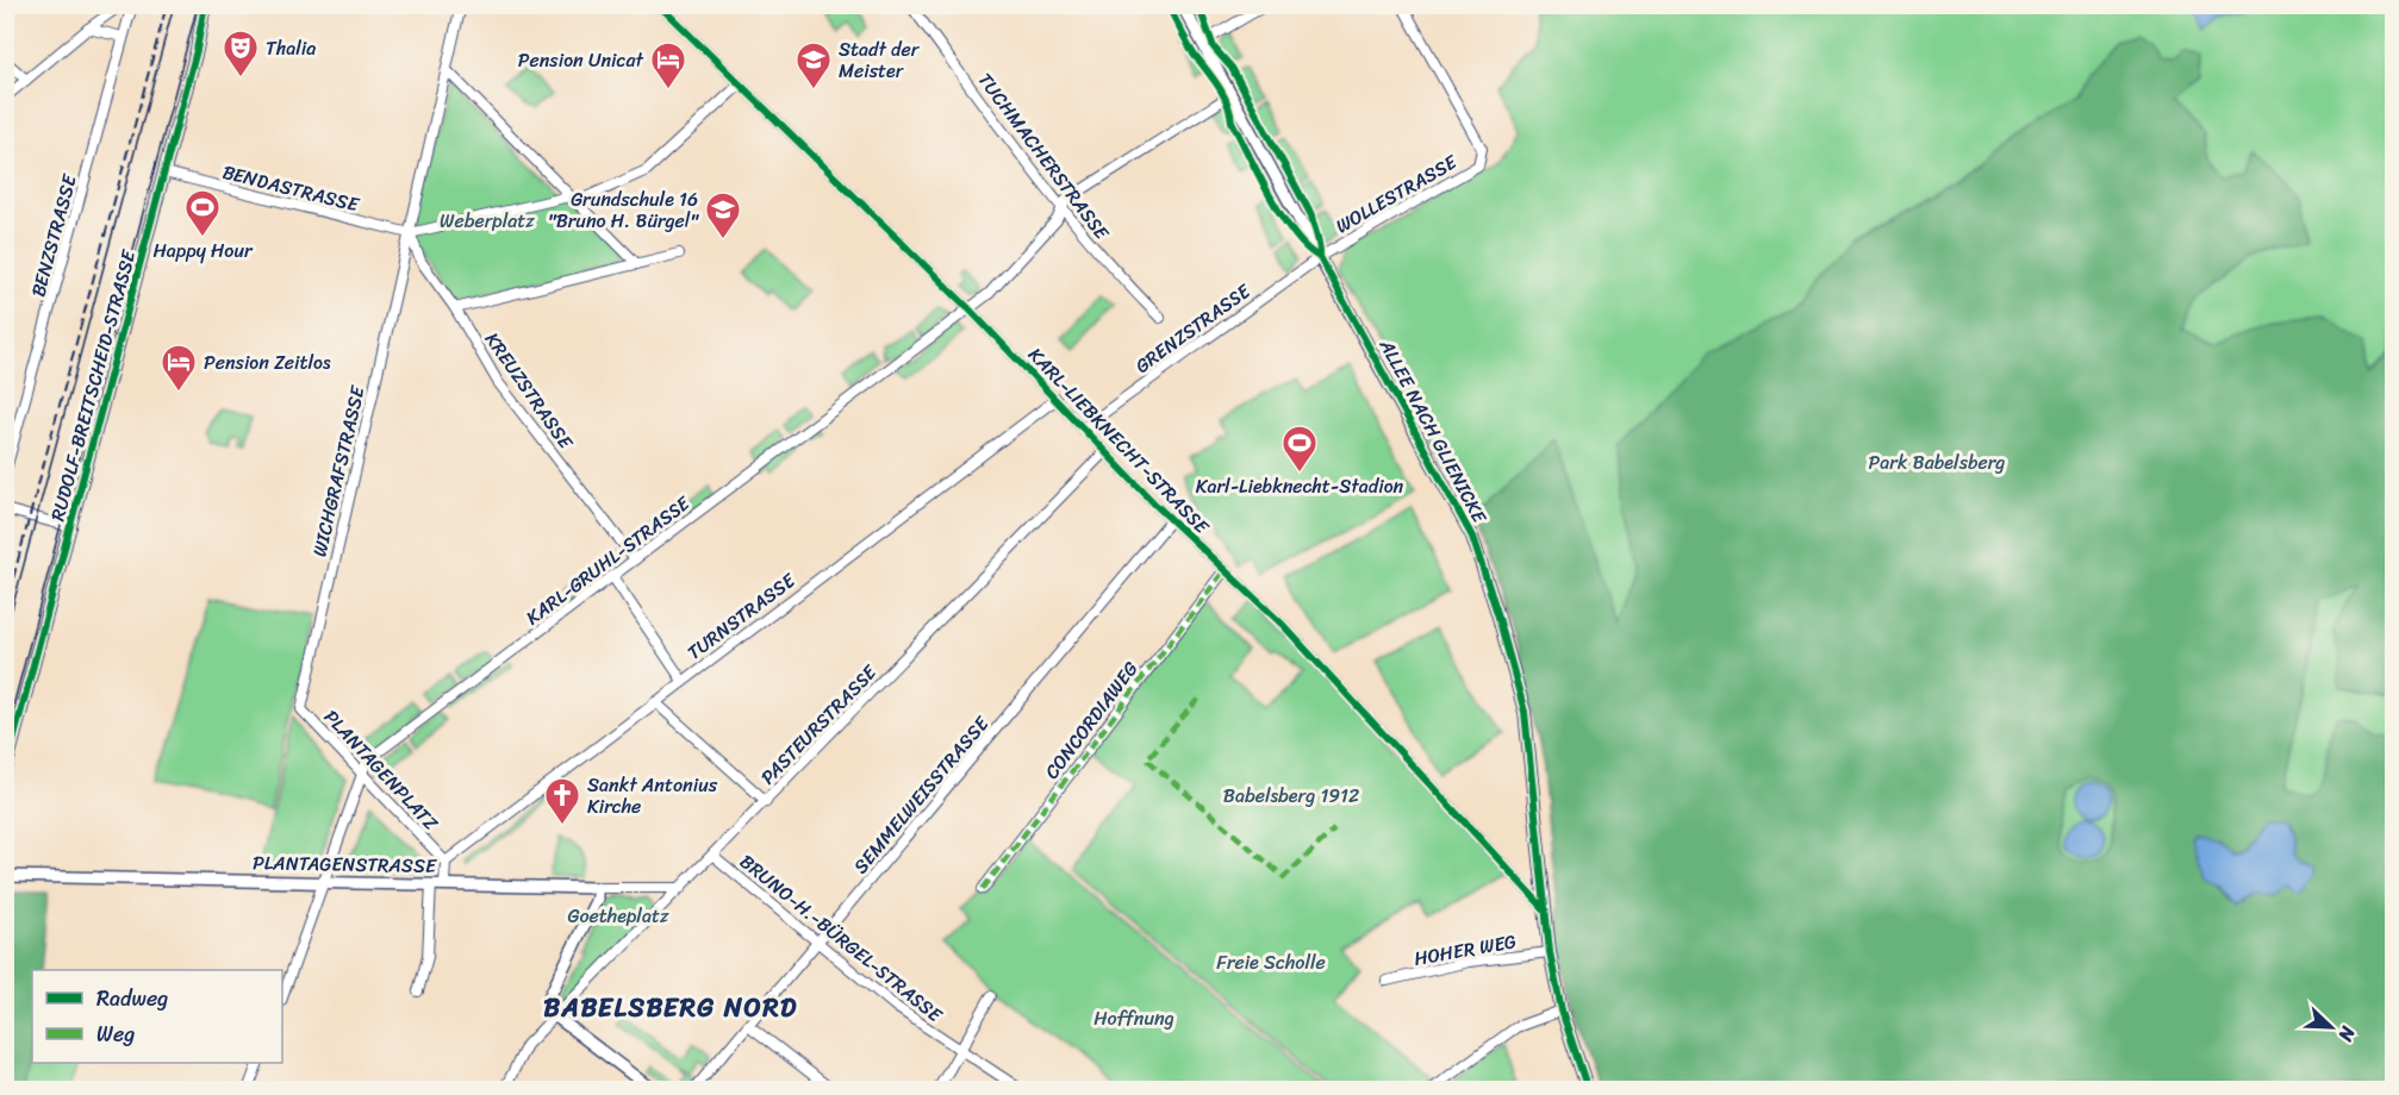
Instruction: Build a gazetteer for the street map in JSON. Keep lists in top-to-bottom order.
{
  "streets": {
    "street": [
      "TUCHMACHERSTRASSE",
      "BENDASTRASSE",
      "WOLLESTRASSE",
      "BENZSTRASSE",
      "GRENZSTRASSE",
      "RUDOLF-BREITSCHEID-STRASSE",
      "KREUZSTRASSE",
      "ALLEE NACH GLIENICKE",
      "KARL-LIEBKNECHT-STRASSE",
      "WICHGRAFSTRASSE",
      "KARL-GRUHL-STRASSE",
      "TURNSTRASSE",
      "CONCORDIAWEG",
      "PASTEURSTRASSE",
      "PLANTAGENPLATZ",
      "SEMMELWEISSTRASSE",
      "PLANTAGENSTRASSE",
      "BRUNO-H.-BÜRGEL-STRASSE",
      "HOHER WEG"
    ]
  },
  "crossings": [
    ["TUCHMACHERSTRASSE", "KARL-GRUHL-STRASSE"],
    ["BENDASTRASSE", "RUDOLF-BREITSCHEID-STRASSE"],
    ["BENDASTRASSE", "KREUZSTRASSE"],
    ["BENDASTRASSE", "WICHGRAFSTRASSE"],
    ["WOLLESTRASSE", "GRENZSTRASSE"],
    ["WOLLESTRASSE", "ALLEE NACH GLIENICKE"],
    ["GRENZSTRASSE", "ALLEE NACH GLIENICKE"],
    ["GRENZSTRASSE", "KARL-LIEBKNECHT-STRASSE"],
    ["KREUZSTRASSE", "WICHGRAFSTRASSE"],
    ["KREUZSTRASSE", "KARL-GRUHL-STRASSE"],
    ["ALLEE NACH GLIENICKE", "KARL-LIEBKNECHT-STRASSE"],
    ["ALLEE NACH GLIENICKE", "KARL-GRUHL-STRASSE"],
    ["ALLEE NACH GLIENICKE", "HOHER WEG"],
    ["KARL-LIEBKNECHT-STRASSE", "KARL-GRUHL-STRASSE"],
    ["KARL-LIEBKNECHT-STRASSE", "TURNSTRASSE"],
    ["KARL-LIEBKNECHT-STRASSE", "CONCORDIAWEG"],
    ["KARL-LIEBKNECHT-STRASSE", "PASTEURSTRASSE"],
    ["KARL-LIEBKNECHT-STRASSE", "SEMMELWEISSTRASSE"],
    ["WICHGRAFSTRASSE", "PLANTAGENPLATZ"],
    ["KARL-GRUHL-STRASSE", "PLANTAGENPLATZ"],
    ["KARL-GRUHL-STRASSE", "PLANTAGENSTRASSE"],
    ["TURNSTRASSE", "PLANTAGENPLATZ"],
    ["PASTEURSTRASSE", "PLANTAGENSTRASSE"],
    ["PASTEURSTRASSE", "BRUNO-H.-BÜRGEL-STRASSE"],
    ["SEMMELWEISSTRASSE", "BRUNO-H.-BÜRGEL-STRASSE"]
  ],
  "districts": ["BABELSBERG NORD"],
  "parks": [
    "Weberplatz",
    "Park Babelsberg",
    "Babelsberg 1912",
    "Goetheplatz",
    "Freie Scholle",
    "Hoffnung"
  ],
  "places": {
    "theatre": ["Thalia"],
    "hotel": ["Pension Unicat", "Pension Zeitlos"],
    "school or university": ["Stadt der Meister", "Grundschule 16 \"Bruno H. Bürgel\""],
    "sports": ["Happy Hour", "Karl-Liebknecht-Stadion"],
    "church": ["Sankt Antonius Kirche"]
  },
  "legend": ["Radweg", "Weg"],
  "north": "bottom right"
}
